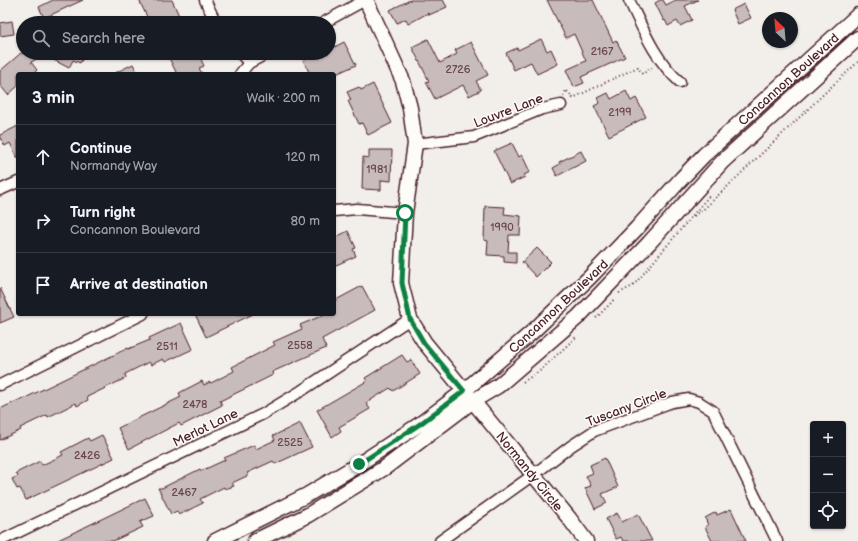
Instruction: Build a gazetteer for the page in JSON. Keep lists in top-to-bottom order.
{
  "streets": {
    "main road": ["Concannon Boulevard", "Normandy Circle"],
    "street": ["Louvre Lane", "Tuscany Circle", "Merlot Lane"]
  },
  "crossings": [
    ["Concannon Boulevard", "Normandy Circle"],
    ["Louvre Lane", "Normandy Circle"],
    ["Tuscany Circle", "Normandy Circle"],
    ["Merlot Lane", "Normandy Circle"]
  ],
  "house_numbers": [
    "2167",
    "2726",
    "2199",
    "1981",
    "1990",
    "2558",
    "2511",
    "2478",
    "2525",
    "2426",
    "2467"
  ],
  "north": "top left",
  "page": {
    "search": "Search here",
    "heading": ["3 min", "Walk · 200 m"],
    "list": [
      ["Continue", "Normandy Way", "120 m"],
      ["Turn right", "Concannon Boulevard", "80 m"],
      "Arrive at destination"
    ],
    "map_buttons": ["+", "−"]
  }
}
